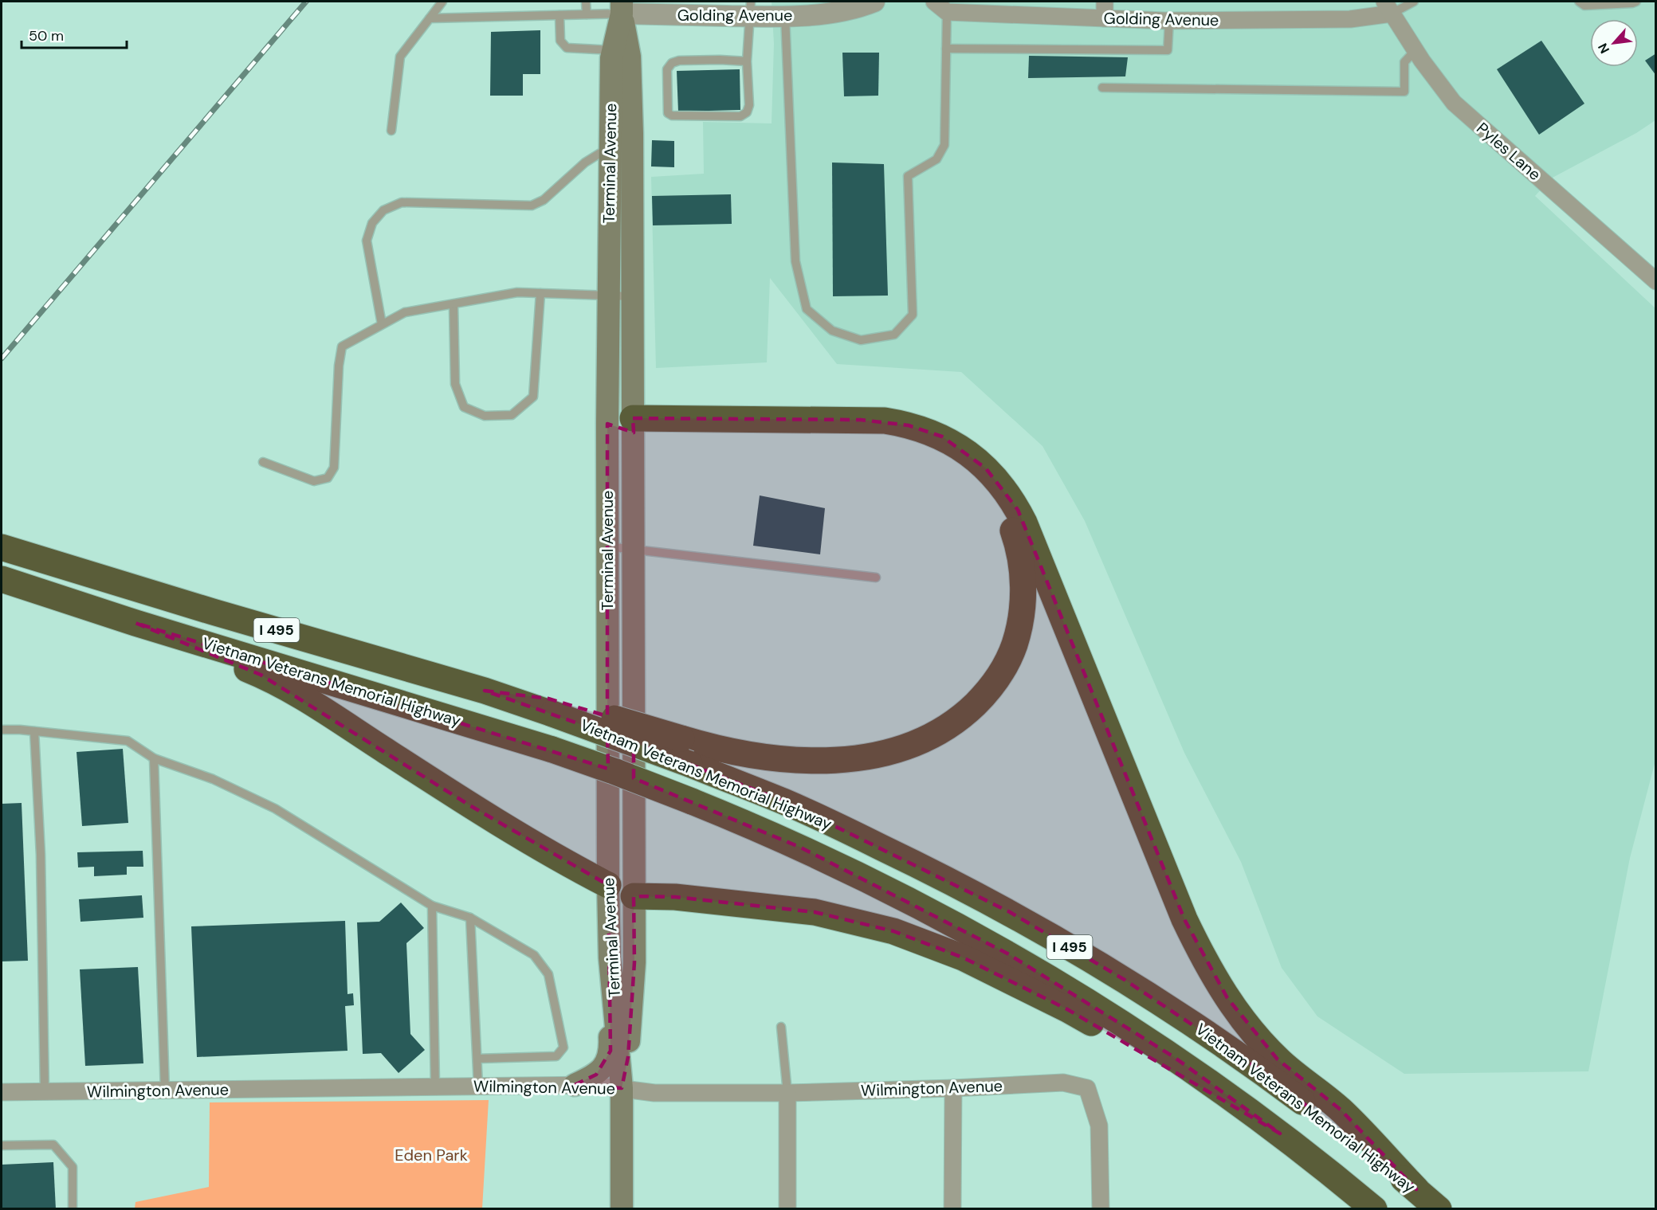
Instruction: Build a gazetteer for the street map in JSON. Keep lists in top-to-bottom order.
{
  "streets": {
    "highway": ["I 495", "Vietnam Veterans Memorial Highway"],
    "main road": ["Terminal Avenue"],
    "street": ["Golding Avenue", "Pyles Lane", "Wilmington Avenue"]
  },
  "crossings": [
    ["Golding Avenue", "Pyles Lane"],
    ["Golding Avenue", "Terminal Avenue"],
    ["Terminal Avenue", "Wilmington Avenue"]
  ],
  "parks": ["Eden Park"],
  "scale_bar": "50 m",
  "north": "bottom left"
}
